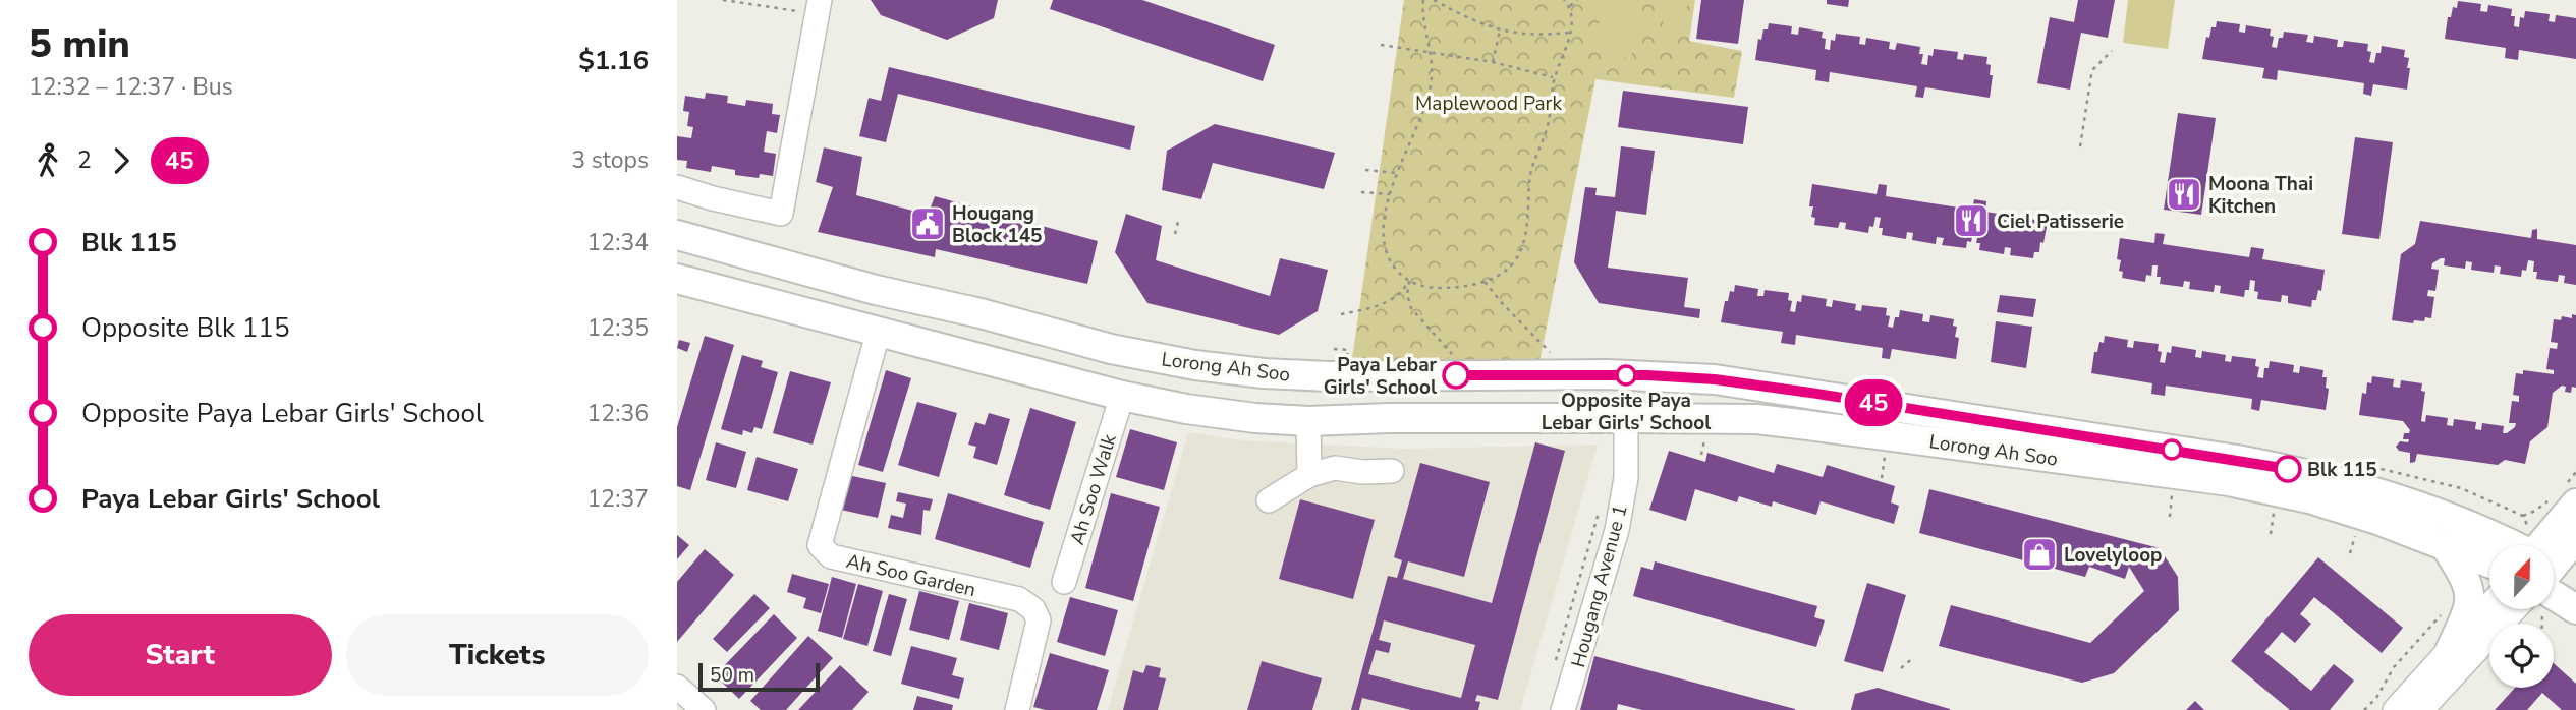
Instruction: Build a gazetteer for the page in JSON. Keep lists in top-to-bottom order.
{
  "streets": {
    "main road": ["Lorong Ah Soo"],
    "street": ["Ah Soo Walk", "Ah Soo Garden", "Hougang Avenue 1"]
  },
  "crossings": [
    ["Lorong Ah Soo", "Ah Soo Walk"],
    ["Lorong Ah Soo", "Ah Soo Garden"],
    ["Lorong Ah Soo", "Hougang Avenue 1"]
  ],
  "parks": ["Maplewood Park"],
  "places": {
    "restaurant": ["Moona Thai Kitchen", "Ciel Patisserie"],
    "public building": ["Hougang Block 145"],
    "other": ["Paya Lebar Girls' School", "Opposite Paya Lebar Girls' School", "Blk 115"],
    "shop": ["Lovelyloop"]
  },
  "lines": ["bus line 45"],
  "scale_bar": "50 m",
  "north": "top",
  "page": {
    "heading": ["5 min", "12:32 – 12:37 · Bus", "$1.16"],
    "on_map": "45",
    "legs": ["2", "45", "3 stops"],
    "list": [
      {
        "name": "Blk 115",
        "value": "12:34"
      },
      {
        "name": "Opposite Blk 115",
        "value": "12:35"
      },
      {
        "name": "Opposite Paya Lebar Girls' School",
        "value": "12:36"
      },
      {
        "name": "Paya Lebar Girls' School",
        "value": "12:37"
      }
    ],
    "buttons": ["Start", "Tickets"],
    "scale": "50 m"
  }
}
